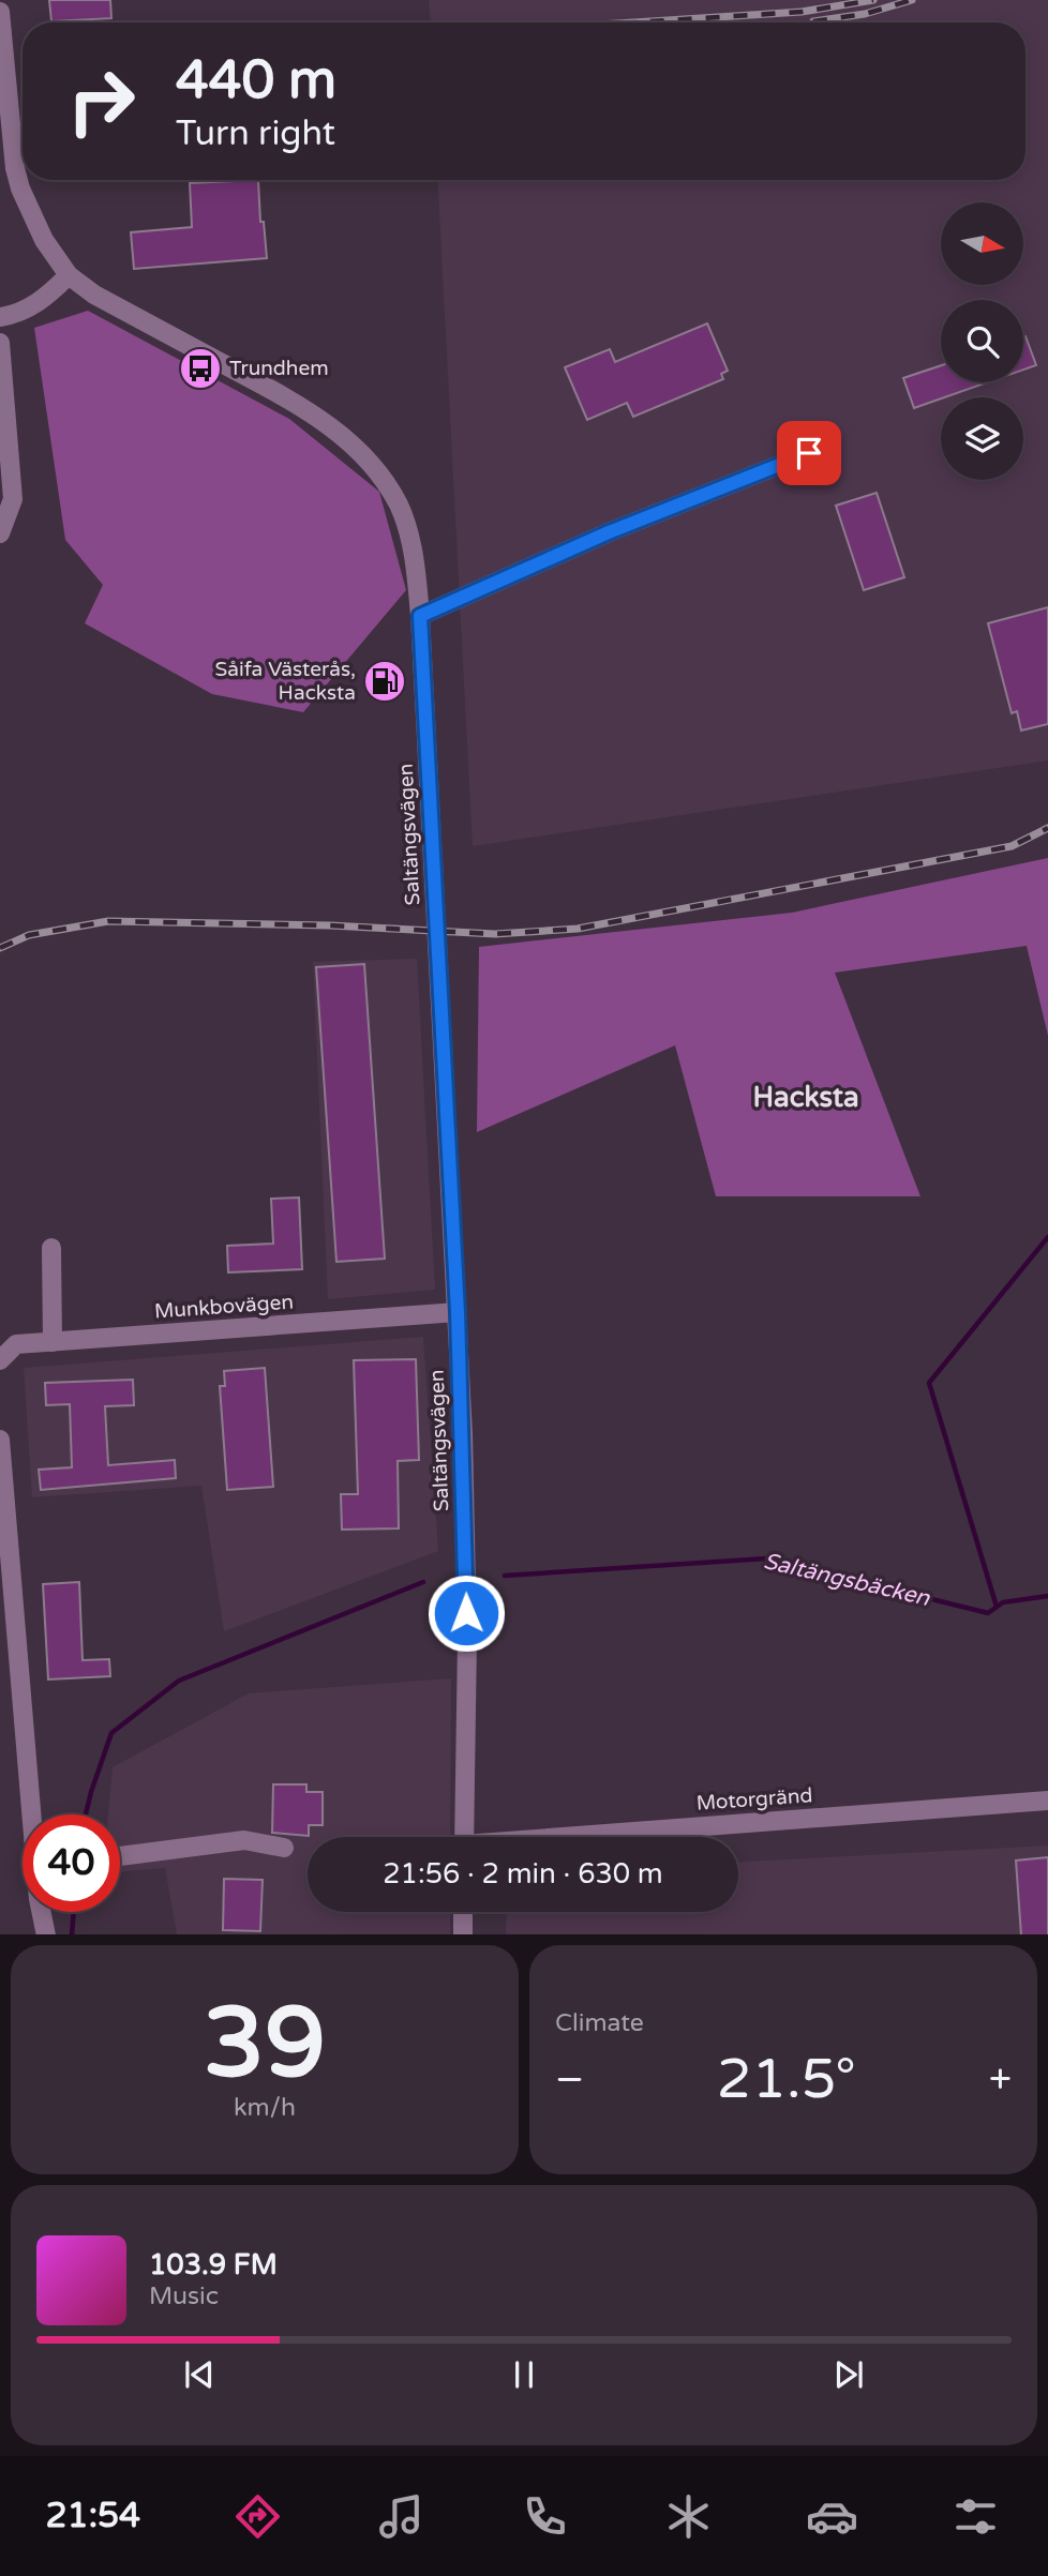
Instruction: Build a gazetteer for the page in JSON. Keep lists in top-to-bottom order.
{
  "streets": {
    "street": ["Saltängsvägen", "Munkbovägen", "Motorgränd"]
  },
  "crossings": [
    ["Saltängsvägen", "Munkbovägen"]
  ],
  "districts": ["Hacksta"],
  "water": ["Saltängsbäcken"],
  "places": {
    "bus stop": ["Trundhem"],
    "fuel station": ["Såifa Västerås, Hacksta"]
  },
  "north": "right",
  "page": {
    "turn": ["440 m", "Turn right"],
    "limit": "40",
    "trip": "21:56 · 2 min · 630 m",
    "tile": [
      ["39", "km/h"],
      "Climate"
    ],
    "heat": ["−", "21.5°", "+"],
    "song": ["103.9 FM", "Music"],
    "tabs": "21:54"
  }
}
